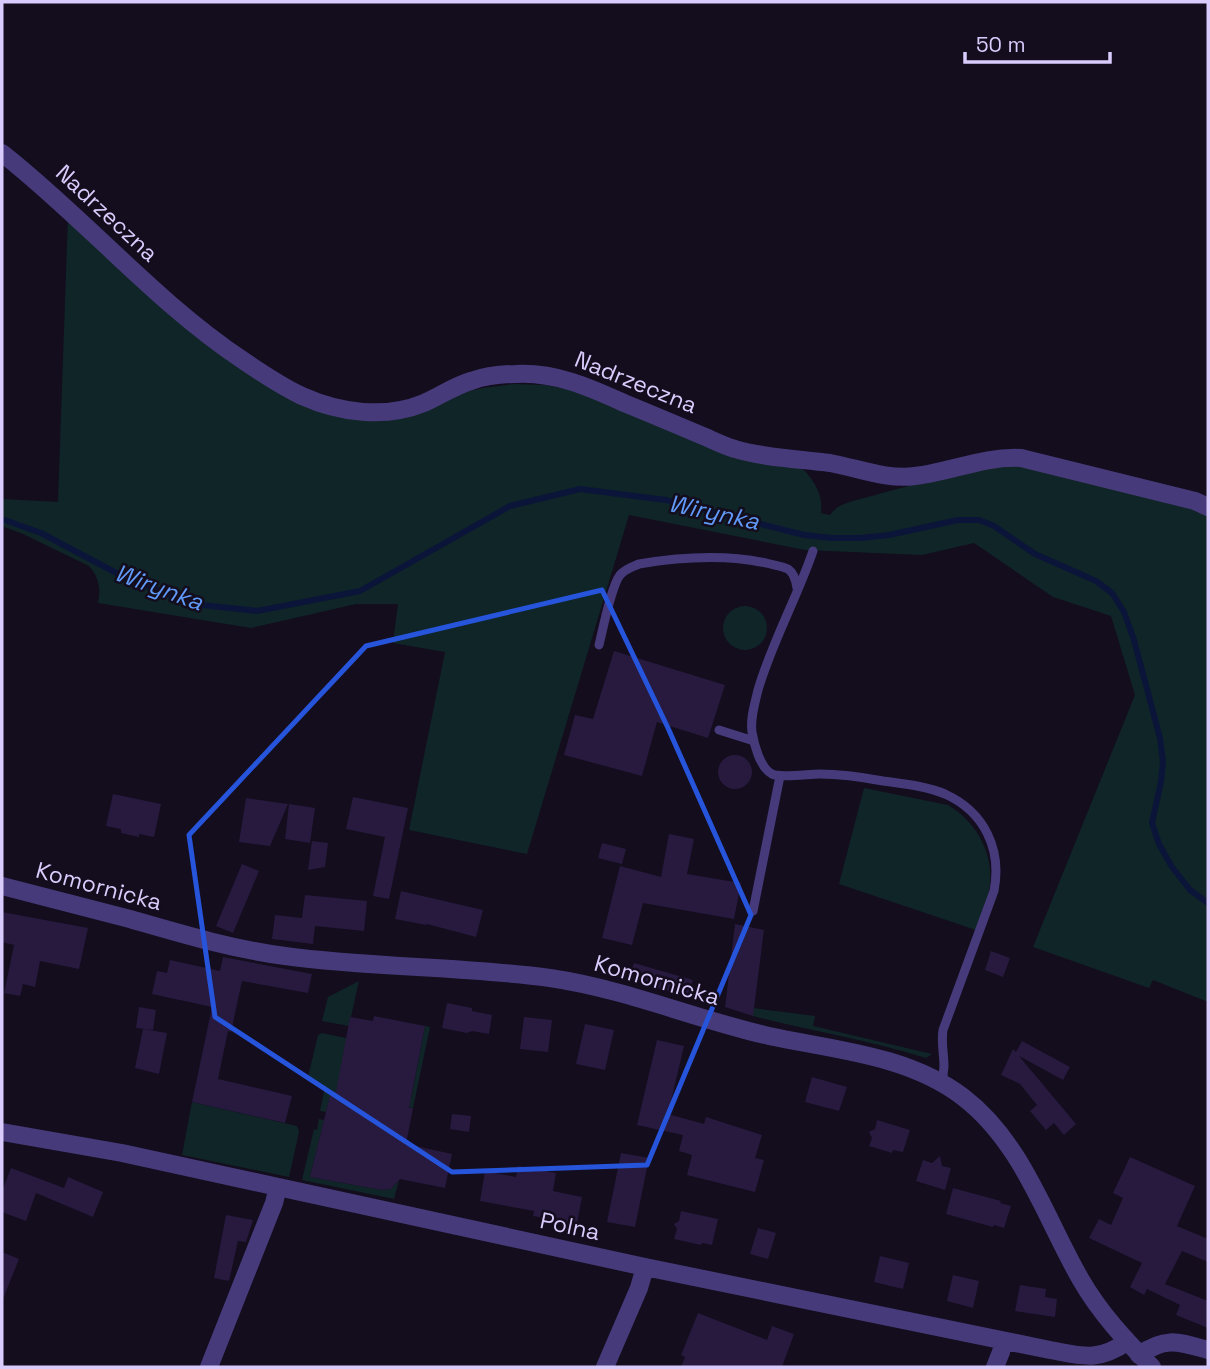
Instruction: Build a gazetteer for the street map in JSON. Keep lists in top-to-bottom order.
{
  "streets": {
    "street": ["Nadrzeczna", "Komornicka", "Polna"]
  },
  "crossings": [
    ["Komornicka", "Polna"]
  ],
  "water": ["Wirynka"],
  "scale_bar": "50 m"
}
